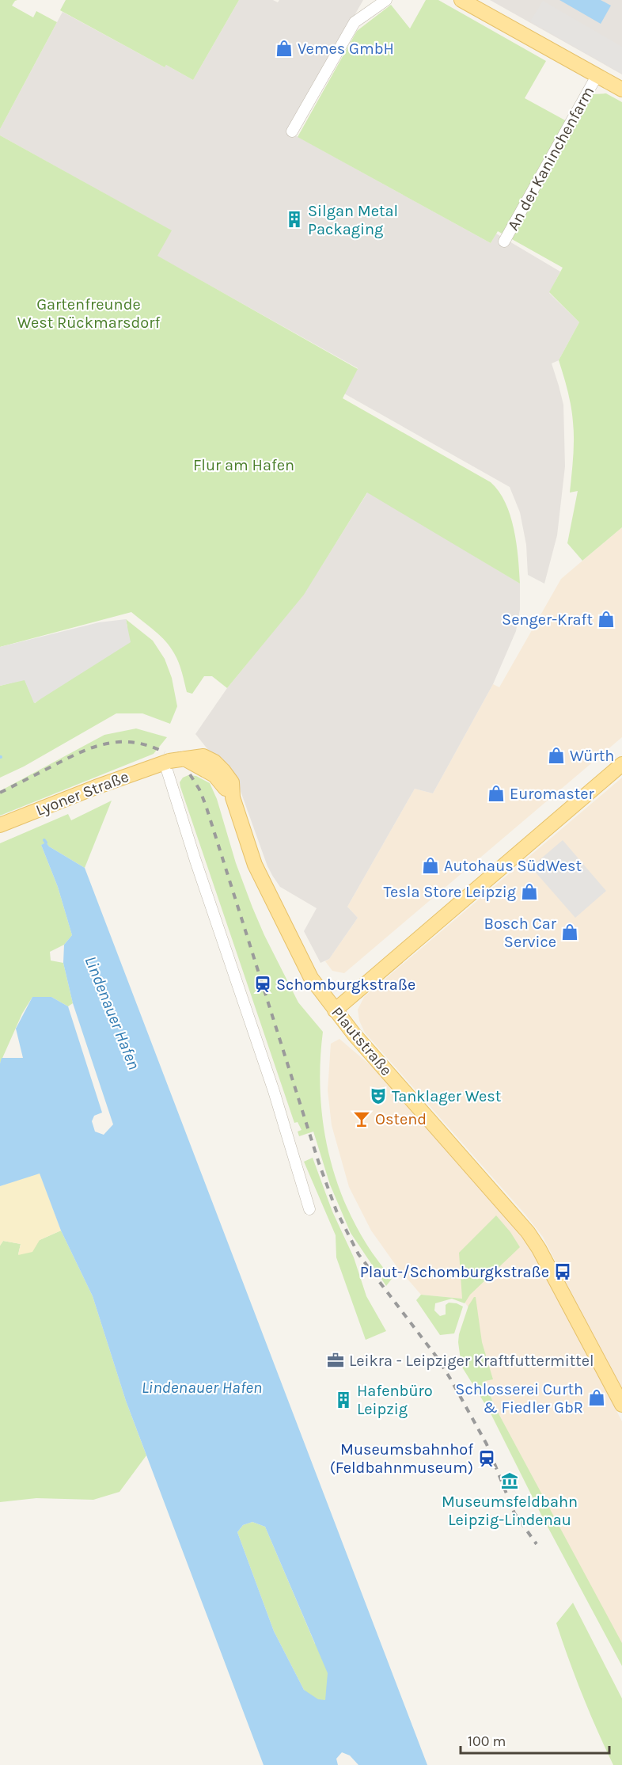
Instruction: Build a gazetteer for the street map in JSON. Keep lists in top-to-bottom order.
{
  "streets": {
    "main road": ["Lyoner Straße", "Plautstraße"],
    "street": ["An der Kaninchenfarm"]
  },
  "crossings": [
    ["Lyoner Straße", "Plautstraße"]
  ],
  "water": ["Lindenauer Hafen"],
  "parks": ["Gartenfreunde West Rückmarsdorf", "Flur am Hafen"],
  "places": {
    "shop": [
      "Vemes GmbH",
      "Senger-Kraft",
      "Würth",
      "Euromaster",
      "Autohaus SüdWest",
      "Tesla Store Leipzig",
      "Bosch Car Service",
      "Schlosserei Curth & Fiedler GbR"
    ],
    "building": ["Silgan Metal Packaging", "Hafenbüro Leipzig"],
    "station": ["Schomburgkstraße", "Museumsbahnhof (Feldbahnmuseum)"],
    "theatre": ["Tanklager West"],
    "bar": ["Ostend"],
    "bus stop": ["Plaut-/Schomburgkstraße"],
    "office": ["Leikra - Leipziger Kraftfuttermittel"],
    "museum": ["Museumsfeldbahn Leipzig-Lindenau"]
  },
  "scale_bar": "100 m"
}
